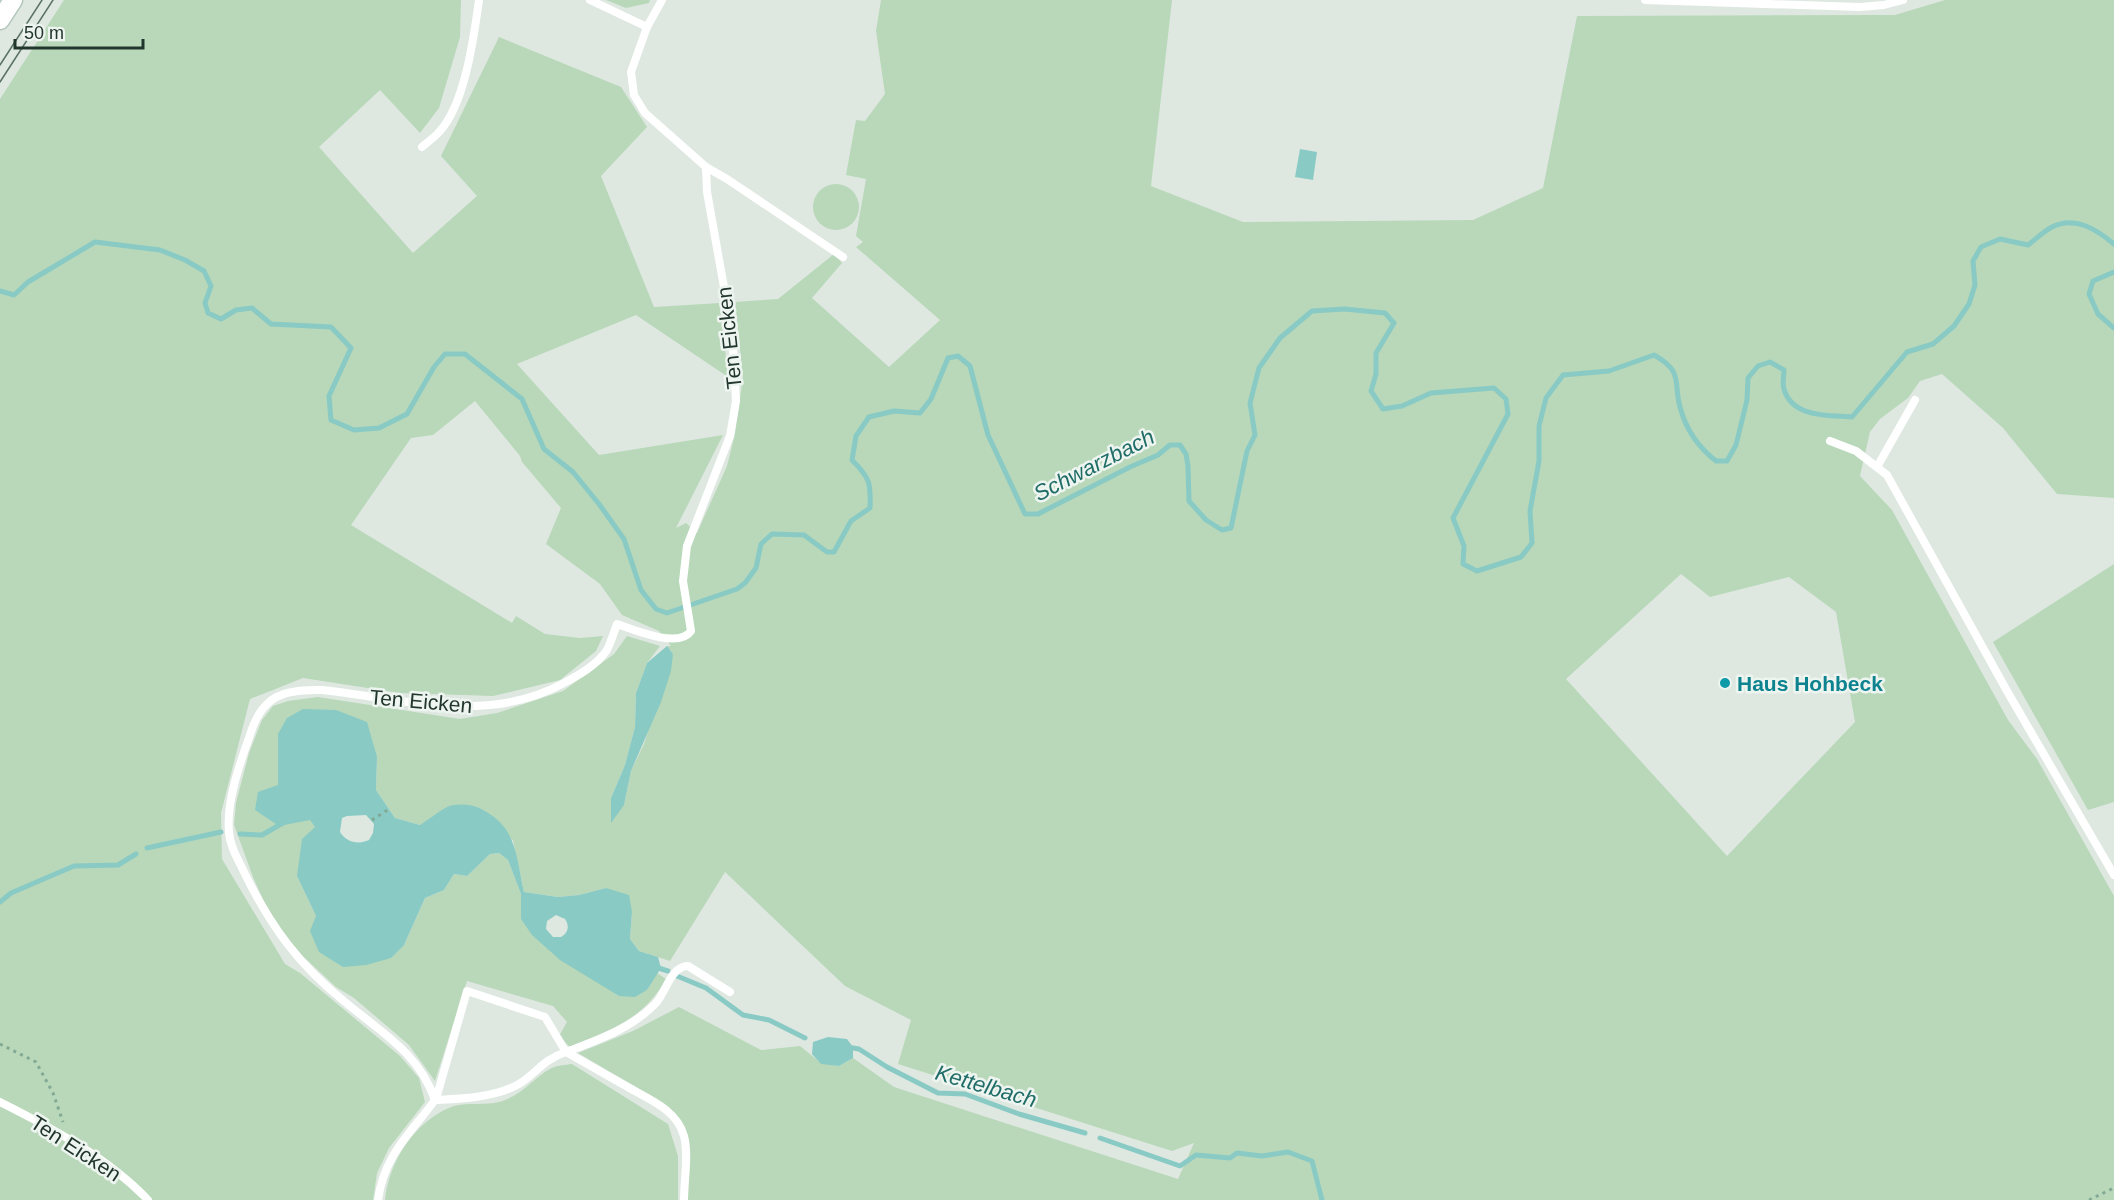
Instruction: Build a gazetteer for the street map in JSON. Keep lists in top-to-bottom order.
{
  "streets": {
    "lane": ["Ten Eicken"]
  },
  "water": ["Schwarzbach", "Kettelbach"],
  "places": ["Haus Hohbeck"],
  "scale_bar": "50 m"
}
